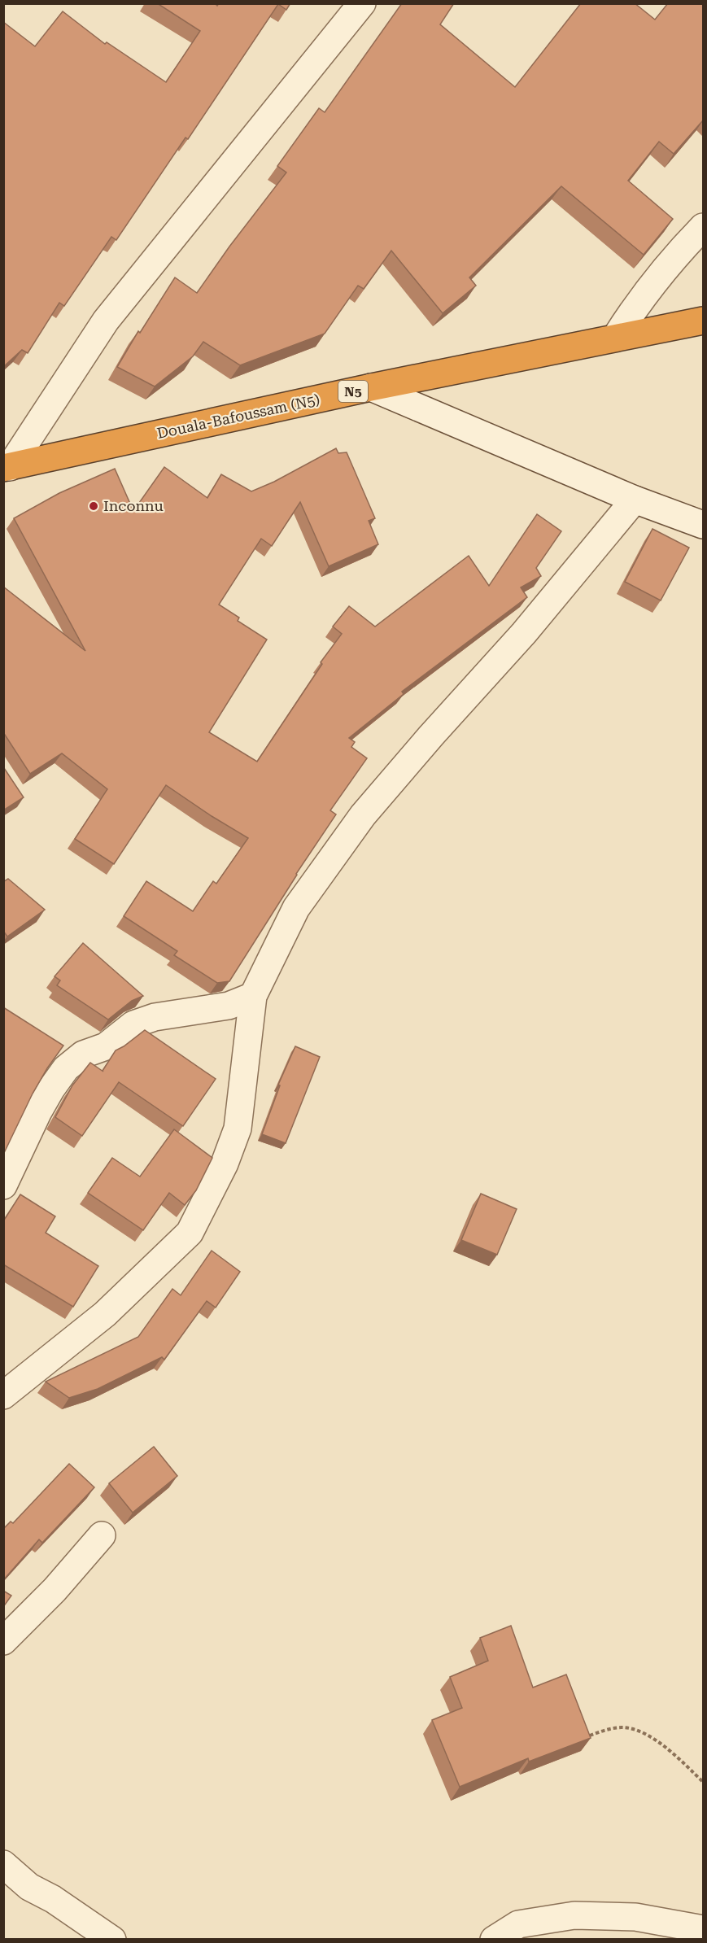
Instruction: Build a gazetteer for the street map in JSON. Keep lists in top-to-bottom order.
{
  "streets": {
    "highway": ["N5", "Douala-Bafoussam (N5)"]
  },
  "places": ["Inconnu"]
}
